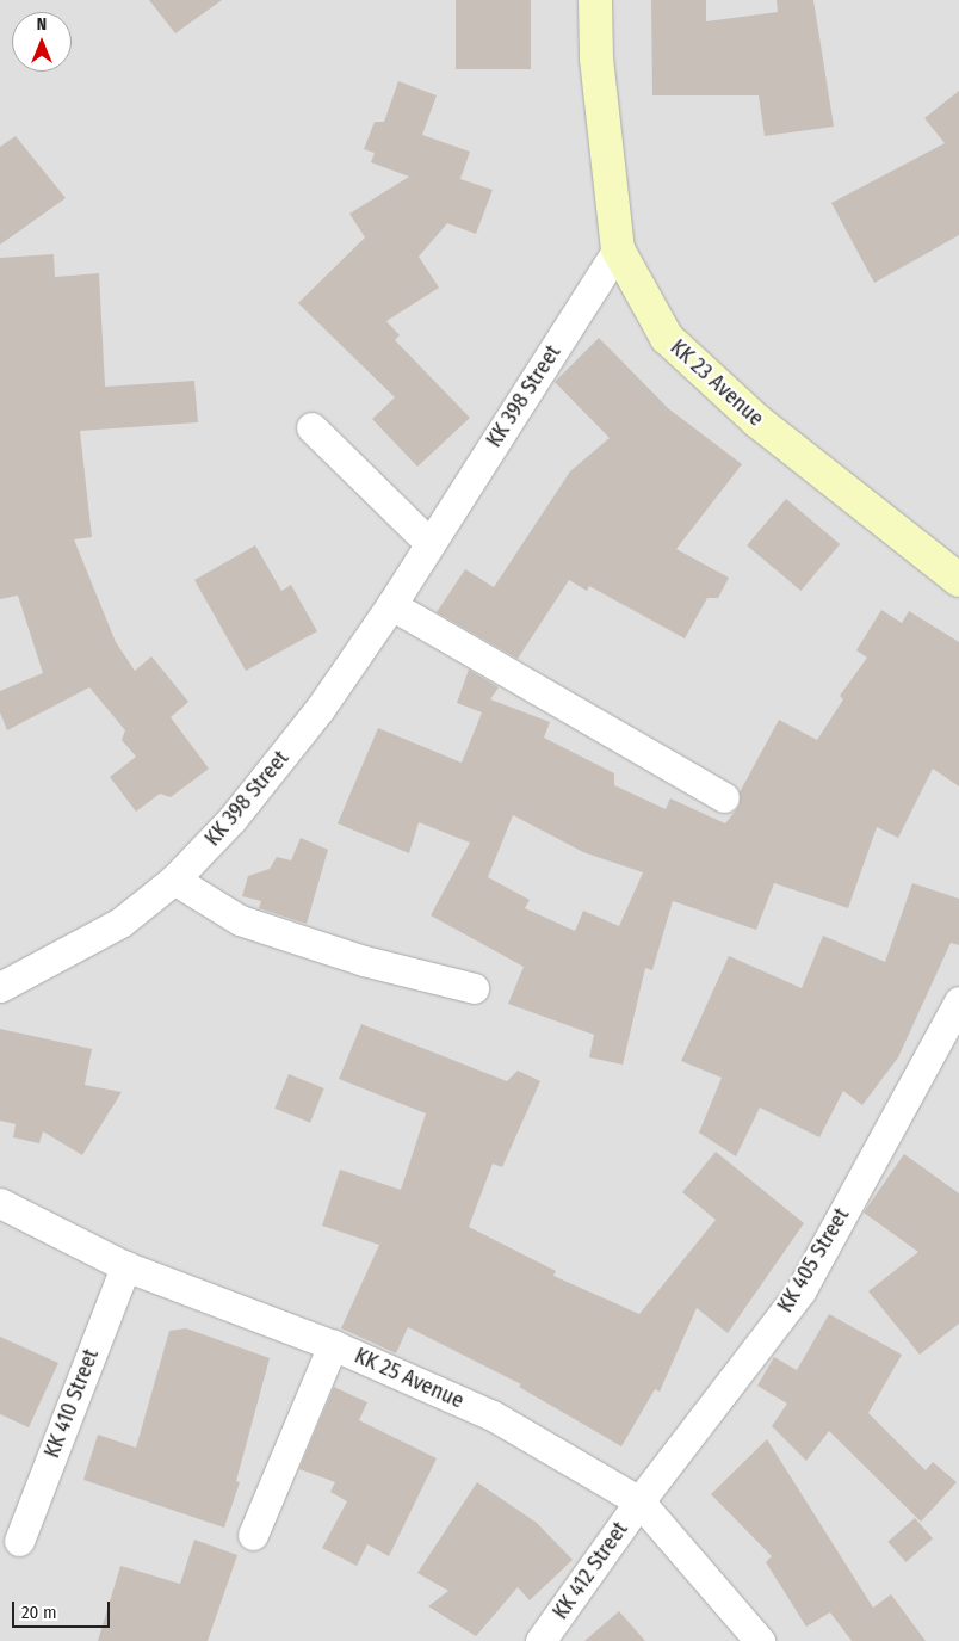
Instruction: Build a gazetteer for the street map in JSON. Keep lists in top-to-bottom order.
{
  "streets": {
    "main road": ["KK 23 Avenue"],
    "street": [
      "KK 398 Street",
      "KK 405 Street",
      "KK 25 Avenue",
      "KK 410 Street",
      "KK 412 Street"
    ]
  },
  "crossings": [
    ["KK 23 Avenue", "KK 398 Street"],
    ["KK 405 Street", "KK 25 Avenue"],
    ["KK 405 Street", "KK 412 Street"],
    ["KK 25 Avenue", "KK 410 Street"],
    ["KK 25 Avenue", "KK 412 Street"]
  ],
  "scale_bar": "20 m",
  "north": "top"
}
